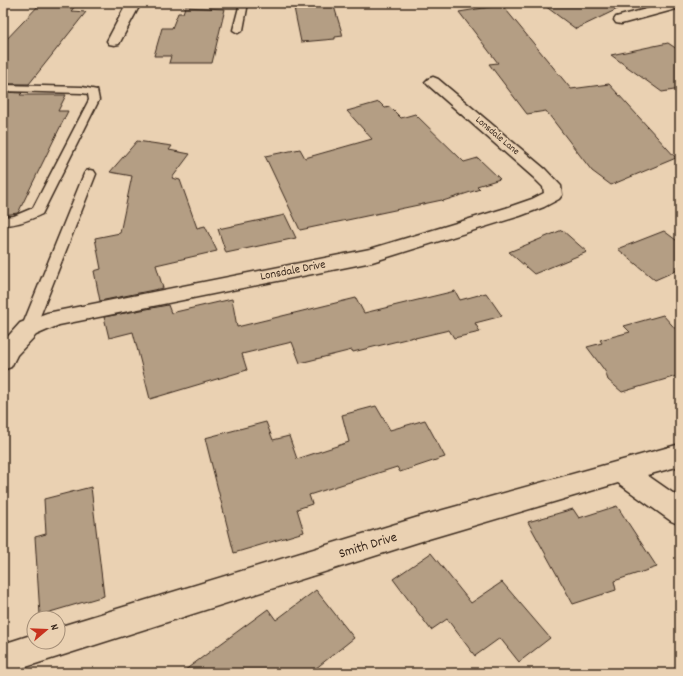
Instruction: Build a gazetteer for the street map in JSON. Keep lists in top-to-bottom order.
{
  "streets": {
    "street": ["Lonsdale Lane", "Lonsdale Drive", "Smith Drive"]
  },
  "crossings": [
    ["Lonsdale Lane", "Lonsdale Drive"]
  ],
  "north": "right"
}
